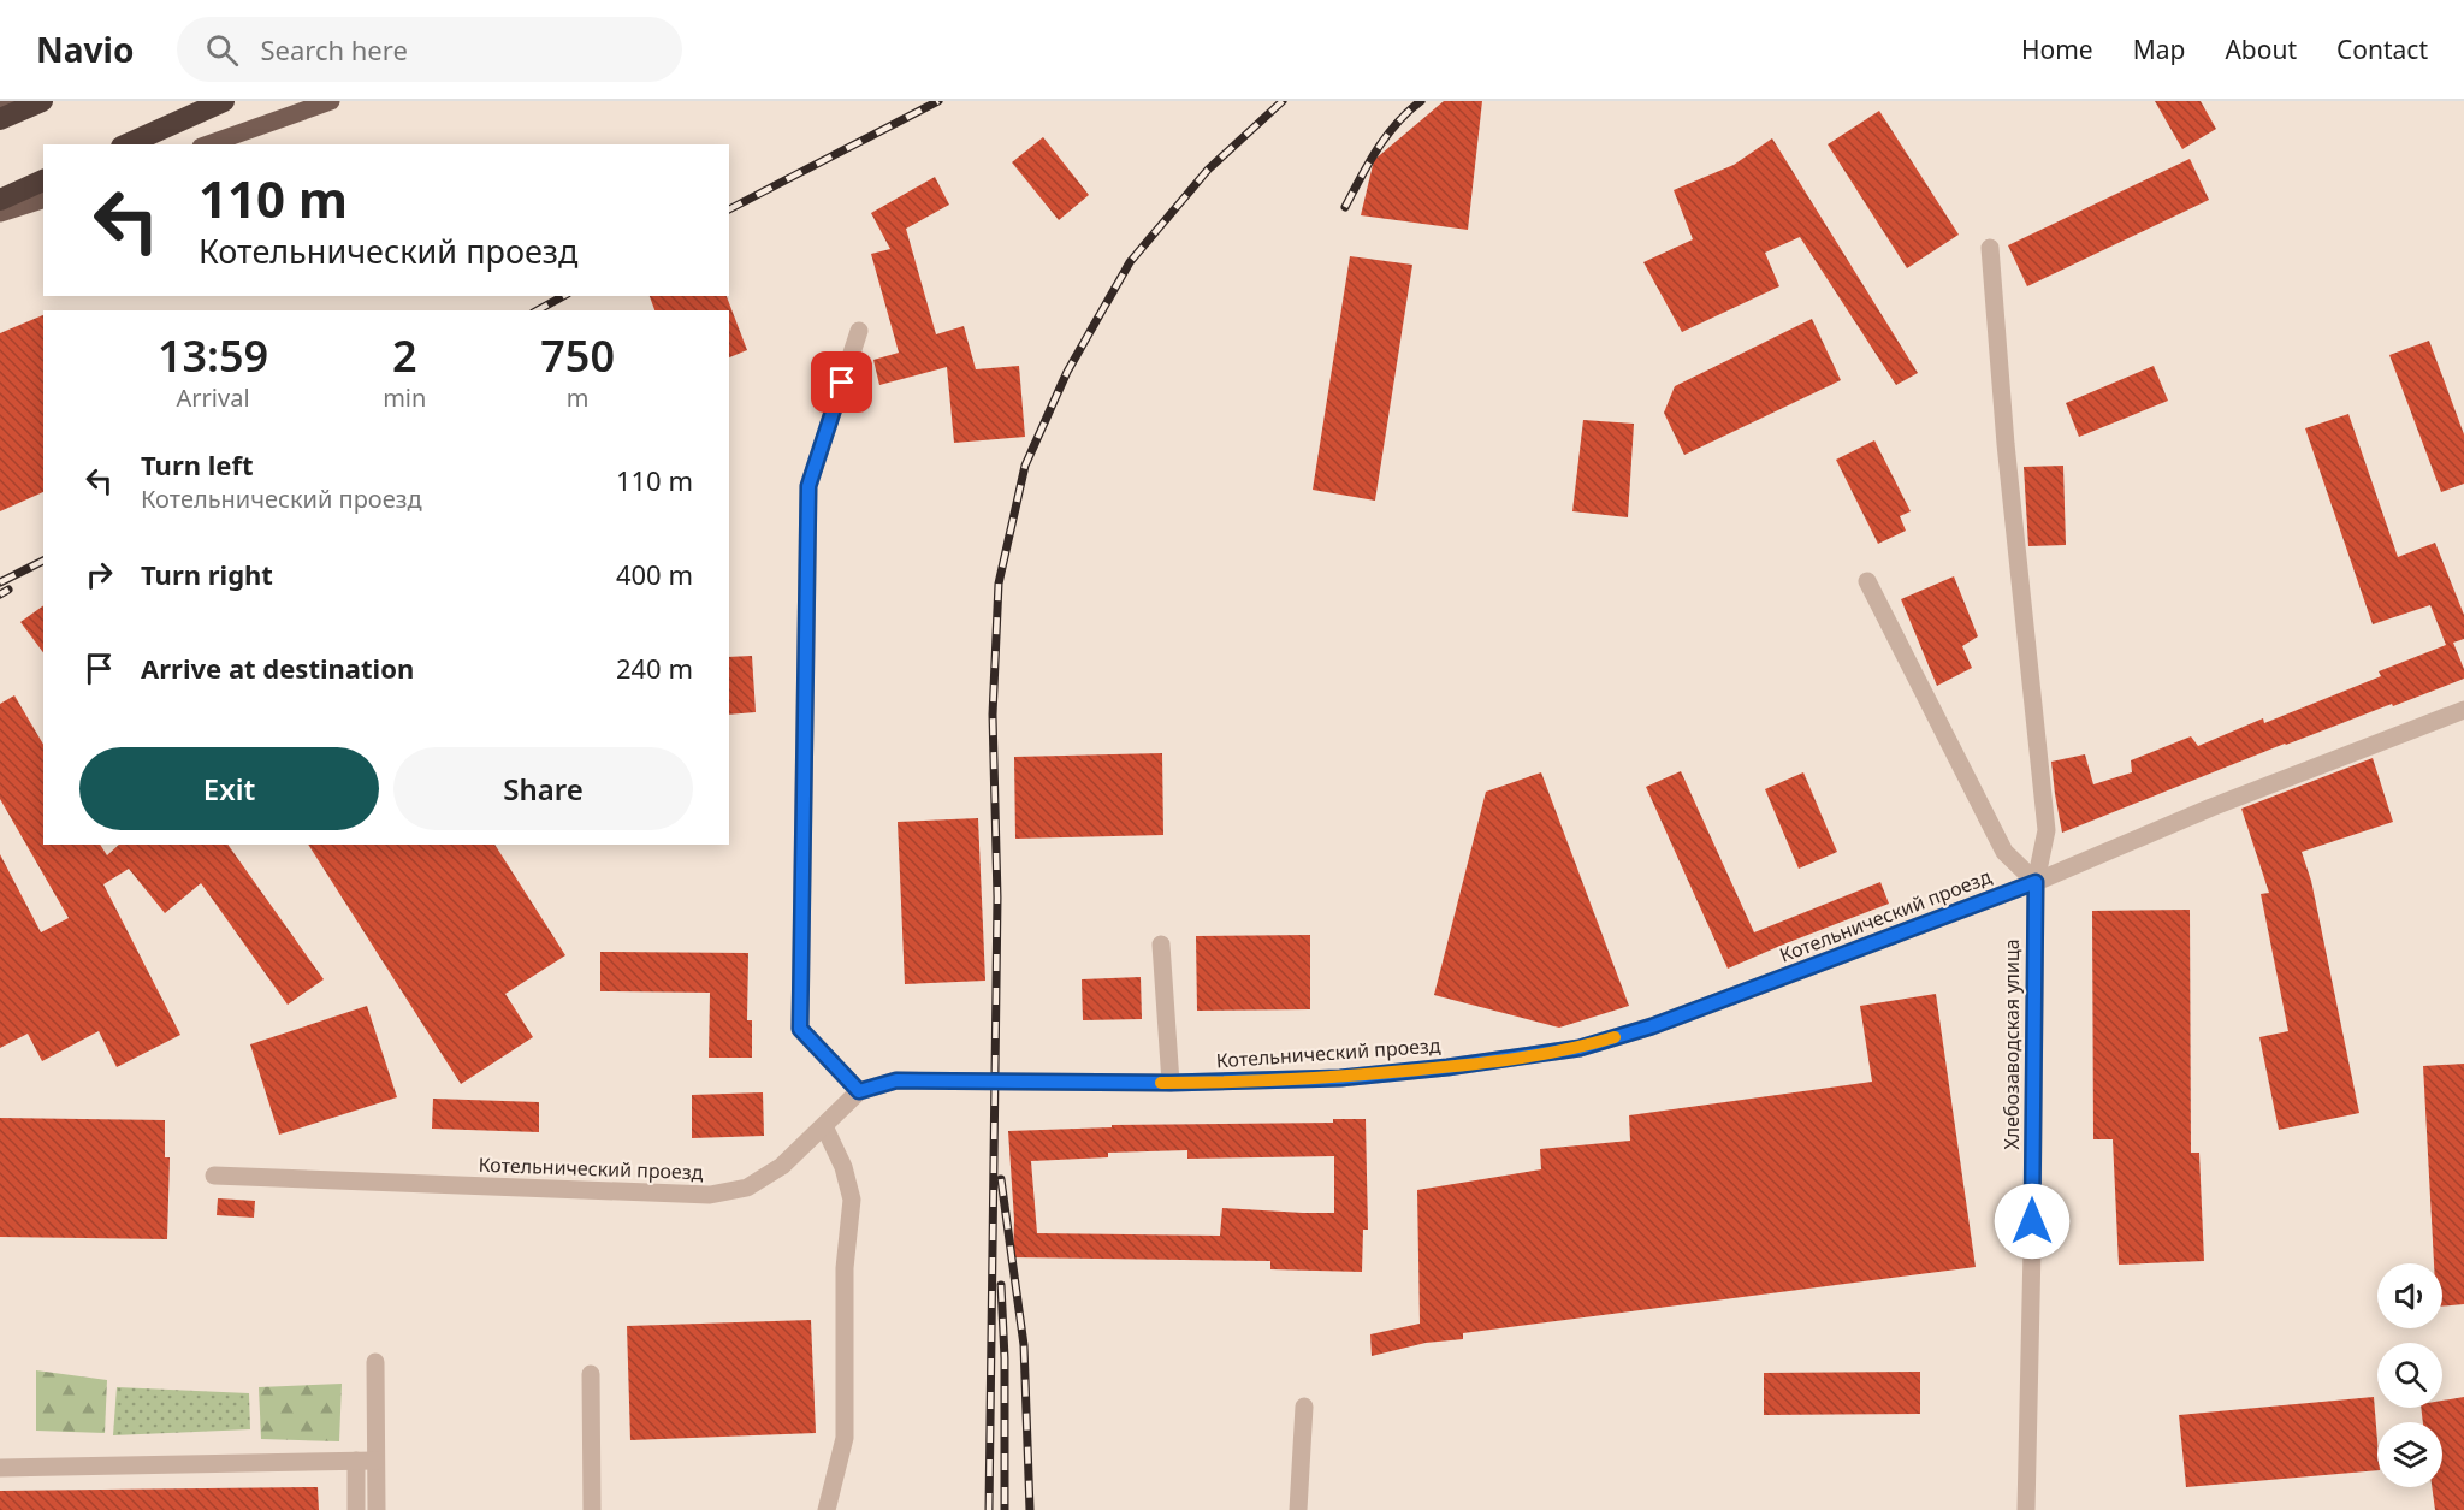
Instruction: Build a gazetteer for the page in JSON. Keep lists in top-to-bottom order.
{
  "streets": {
    "street": ["Котельнический проезд", "Хлебозаводская улица"]
  },
  "crossings": [
    ["Котельнический проезд", "Хлебозаводская улица"]
  ],
  "page": {
    "header": "Navio",
    "search": "Search here",
    "nav": [
      "Home",
      "Map",
      "About",
      "Contact"
    ],
    "turn": ["110 m", "Котельнический проезд"],
    "eta": [
      "13:59",
      "Arrival",
      "2",
      "min",
      "750",
      "m"
    ],
    "list": [
      {
        "name": "Turn left",
        "note": "Котельнический проезд",
        "value": "110 m"
      },
      {
        "name": "Turn right",
        "value": "400 m"
      },
      {
        "name": "Arrive at destination",
        "value": "240 m"
      }
    ],
    "buttons": ["Exit", "Share"]
  }
}
